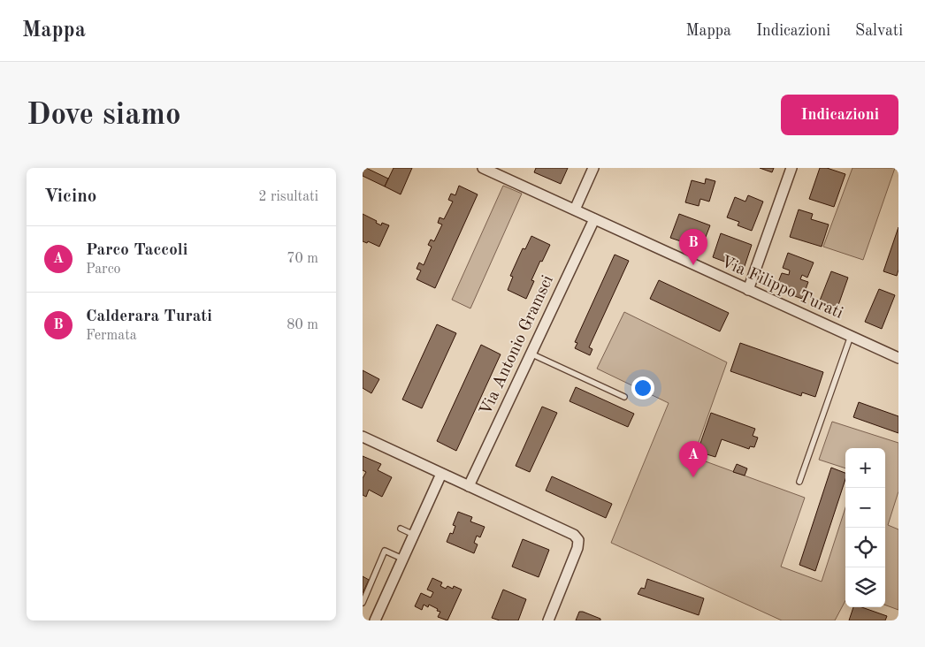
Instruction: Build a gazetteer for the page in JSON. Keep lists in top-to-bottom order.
{
  "streets": {
    "street": ["Via Filippo Turati", "Via Antonio Gramsci"]
  },
  "crossings": [
    ["Via Filippo Turati", "Via Antonio Gramsci"]
  ],
  "page": {
    "header": "Mappa",
    "nav": ["Mappa", "Indicazioni", "Salvati"],
    "buttons": "Indicazioni",
    "title": "Dove siamo",
    "heading": ["Vicino", "2 risultati"],
    "list": [
      {
        "mark": "A",
        "name": "Parco Taccoli",
        "note": "Parco",
        "value": "70 m"
      },
      {
        "mark": "B",
        "name": "Calderara Turati",
        "note": "Fermata",
        "value": "80 m"
      }
    ],
    "pins": ["B", "A"],
    "map_buttons": ["+", "−"]
  }
}
